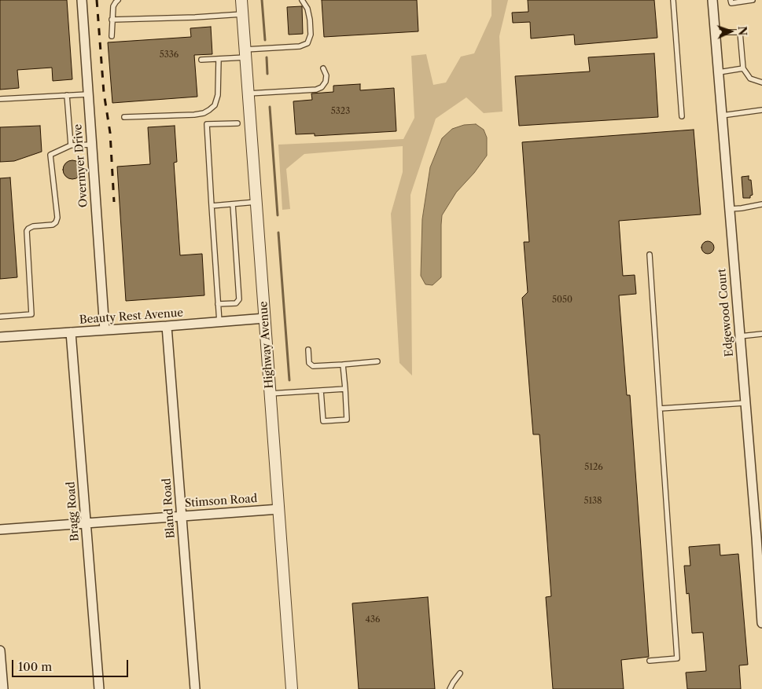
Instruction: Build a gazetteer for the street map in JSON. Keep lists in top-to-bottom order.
{
  "streets": {
    "street": [
      "Overmyer Drive",
      "Edgewood Court",
      "Beauty Rest Avenue",
      "Highway Avenue",
      "Stimson Road",
      "Bland Road",
      "Bragg Road"
    ]
  },
  "crossings": [
    ["Overmyer Drive", "Beauty Rest Avenue"],
    ["Beauty Rest Avenue", "Highway Avenue"],
    ["Beauty Rest Avenue", "Bland Road"],
    ["Beauty Rest Avenue", "Bragg Road"],
    ["Highway Avenue", "Stimson Road"],
    ["Stimson Road", "Bland Road"],
    ["Stimson Road", "Bragg Road"]
  ],
  "house_numbers": [
    "5336",
    "5323",
    "5050",
    "5126",
    "5138",
    "436"
  ],
  "scale_bar": "100 m",
  "north": "right"
}
